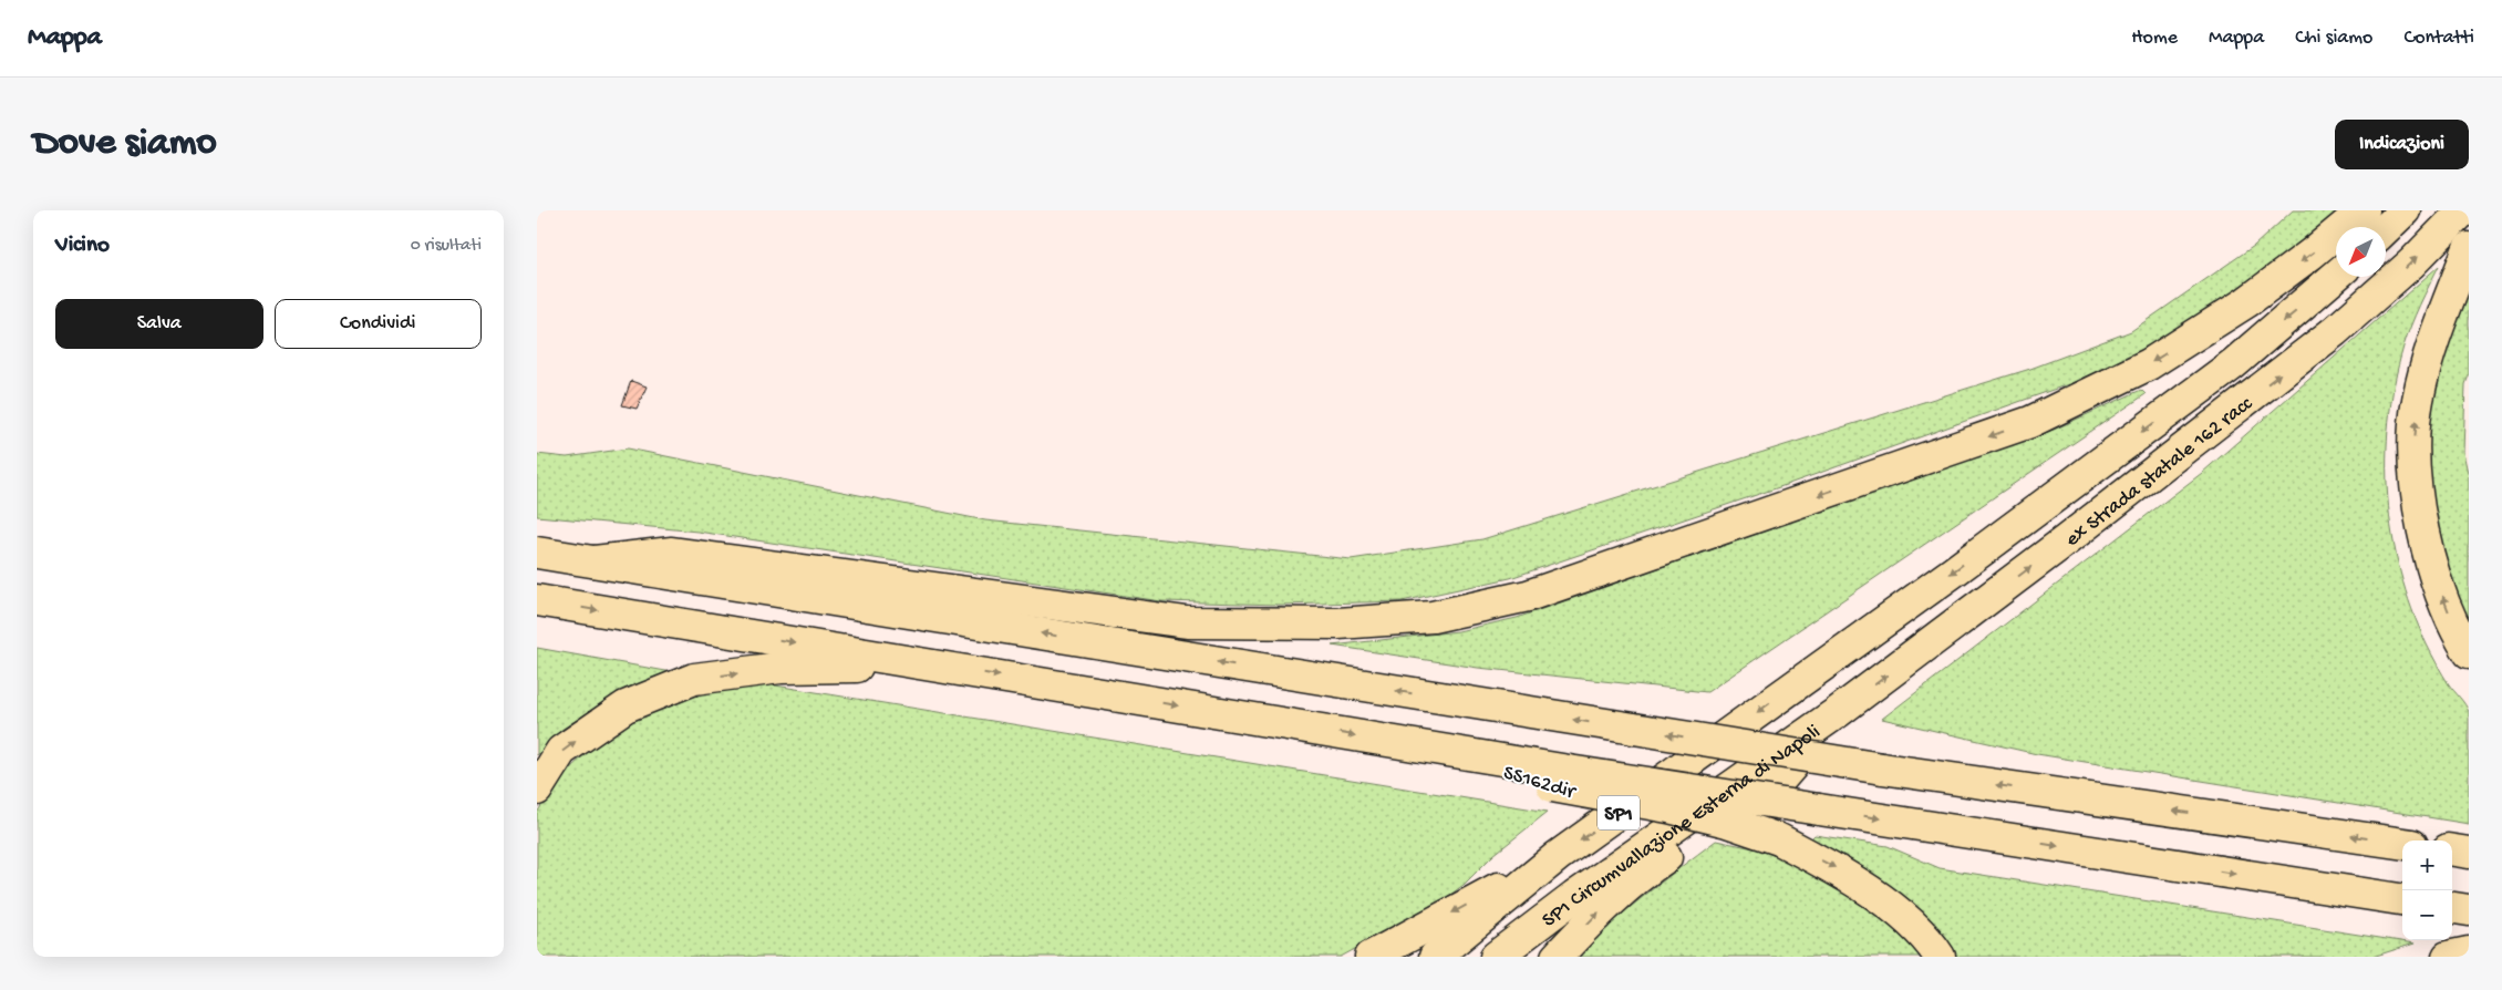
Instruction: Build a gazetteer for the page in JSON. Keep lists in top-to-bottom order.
{
  "streets": {
    "highway": [
      "ex Strada statale 162 racc",
      "SS162dir",
      "SP1",
      "SP1 Circumvallazione Esterna di Napoli"
    ]
  },
  "crossings": [
    ["ex Strada statale 162 racc", "SP1 Circumvallazione Esterna di Napoli"]
  ],
  "north": "bottom left",
  "page": {
    "header": "Mappa",
    "nav": [
      "Home",
      "Mappa",
      "Chi siamo",
      "Contatti"
    ],
    "buttons": [
      "Indicazioni",
      ["Salva", "Condividi"]
    ],
    "title": "Dove siamo",
    "heading": ["Vicino", "0 risultati"],
    "map_buttons": ["+", "−"]
  }
}
